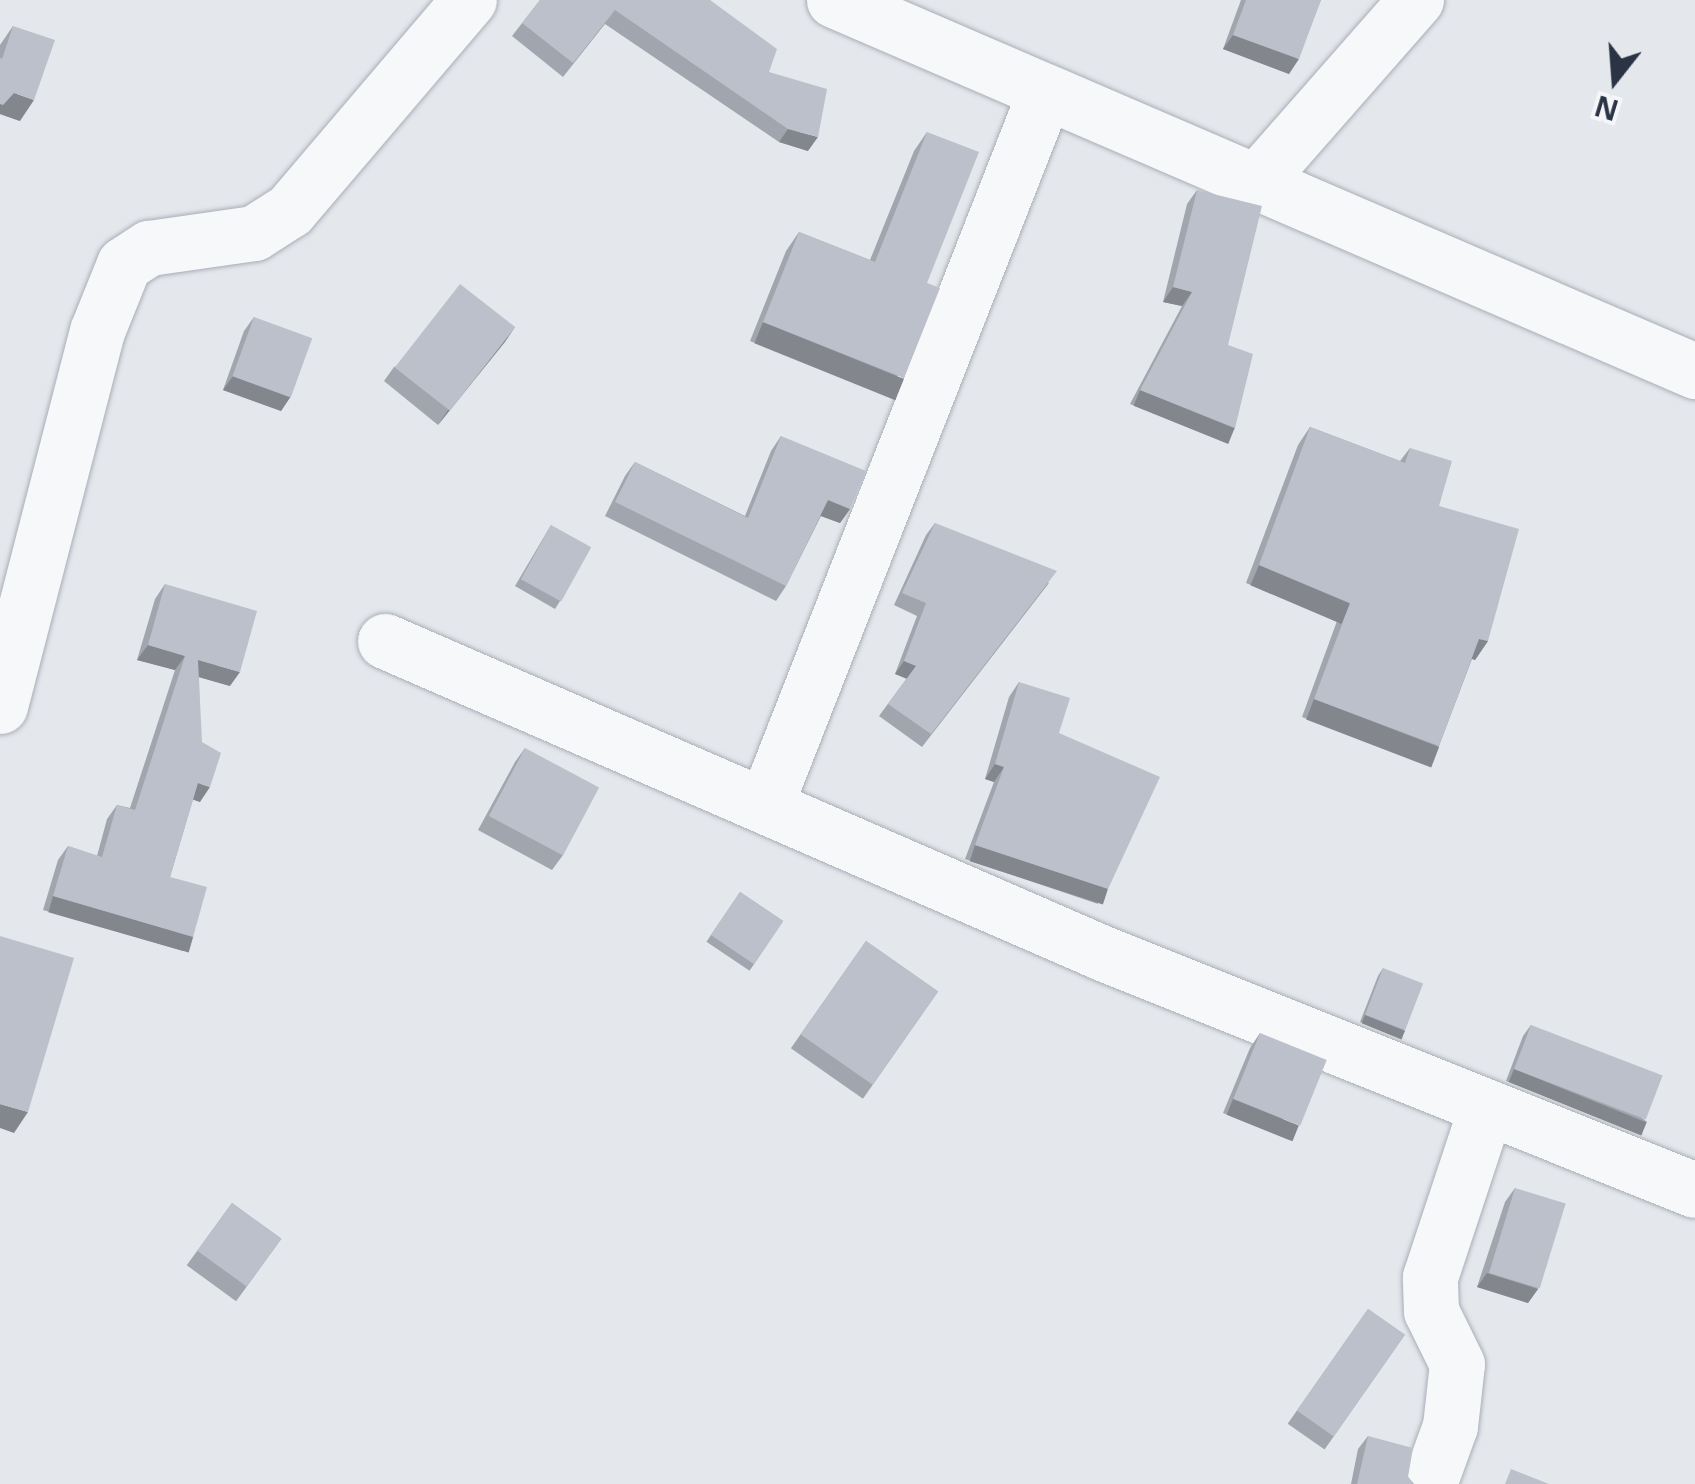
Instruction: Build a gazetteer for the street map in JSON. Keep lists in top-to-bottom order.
{
  "north": "bottom"
}
